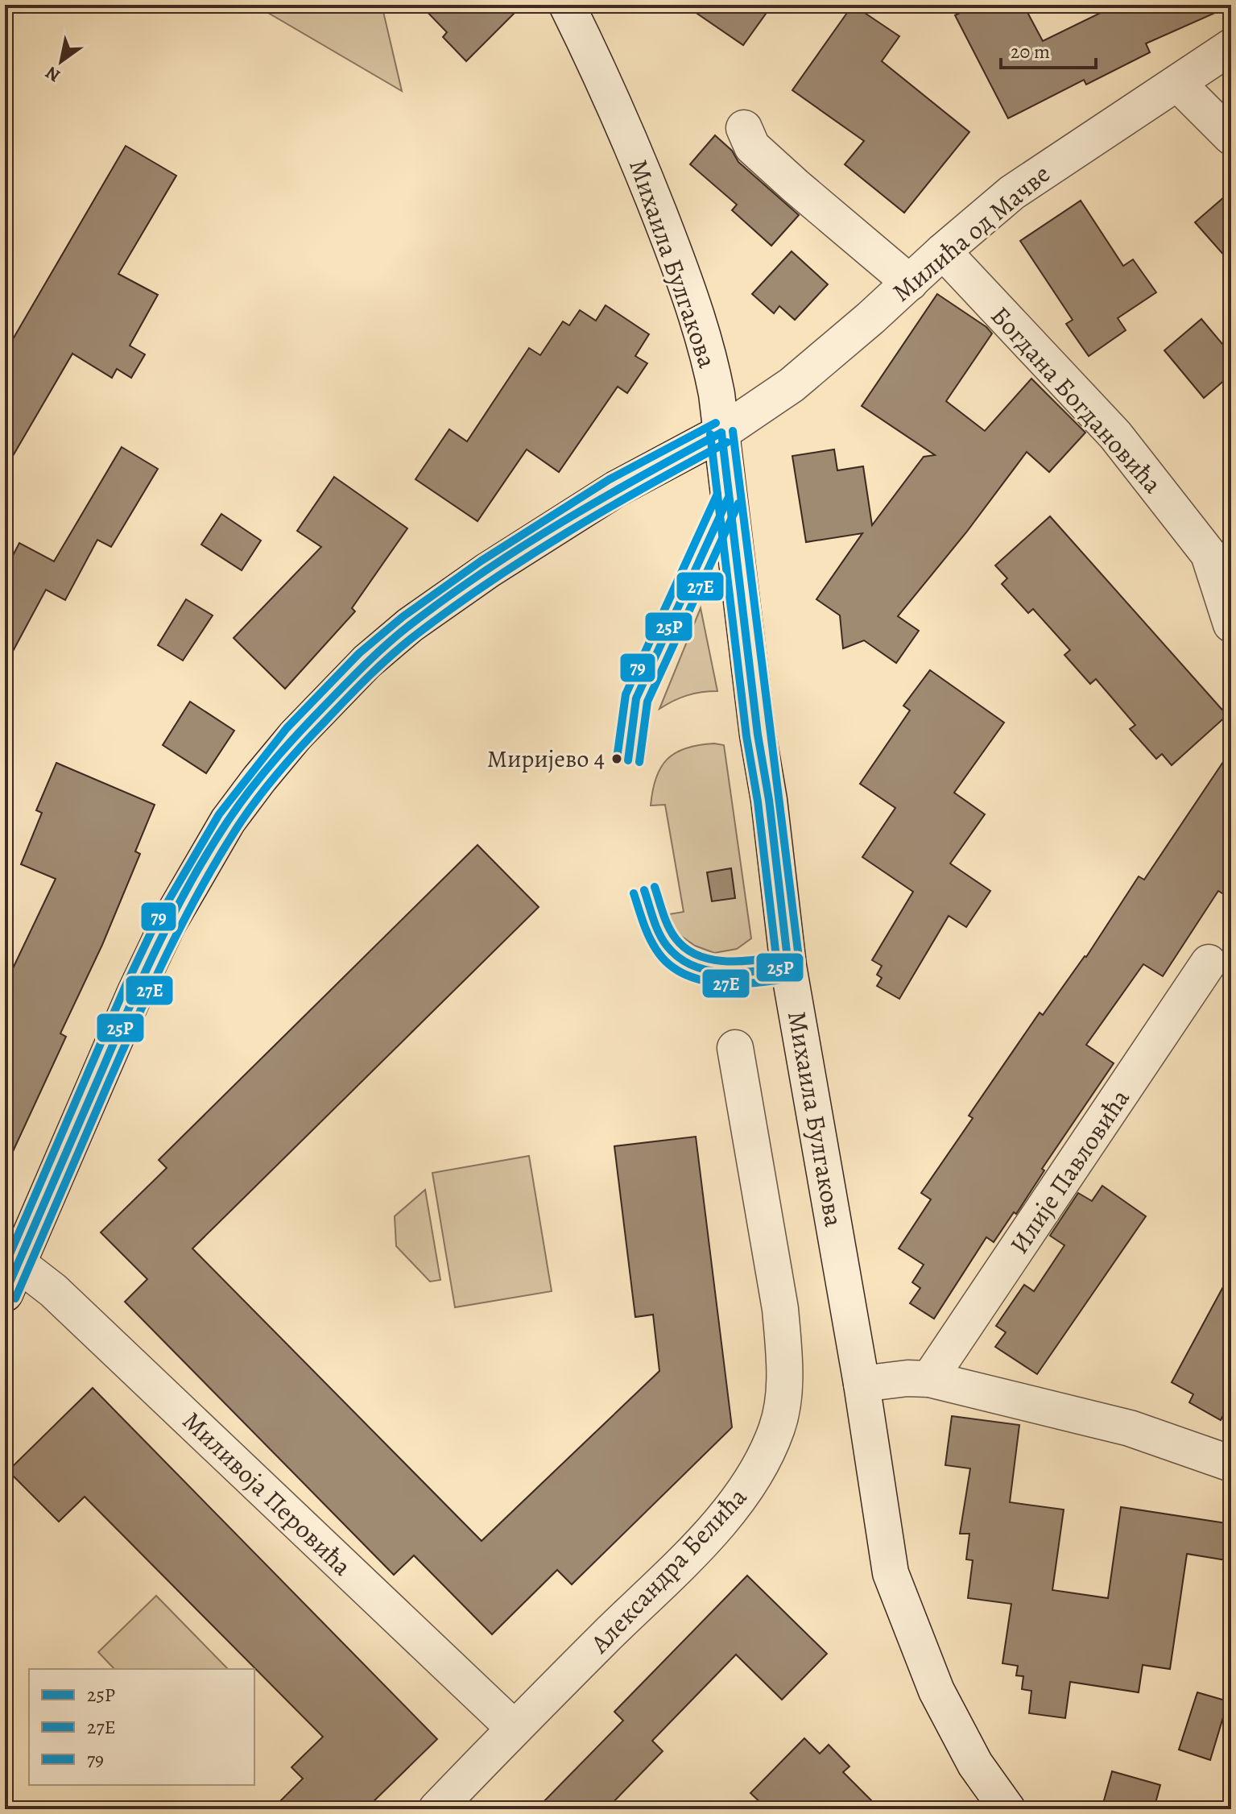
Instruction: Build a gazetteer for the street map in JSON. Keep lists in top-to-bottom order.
{
  "streets": {
    "street": [
      "Милића од Мачве",
      "Михаила Булгакова",
      "Богдана Богдановића",
      "Илије Павловића",
      "Миливоја Перовића",
      "Александра Белића"
    ]
  },
  "crossings": [
    ["Милића од Мачве", "Михаила Булгакова"],
    ["Милића од Мачве", "Богдана Богдановића"],
    ["Милића од Мачве", "Миливоја Перовића"],
    ["Миливоја Перовића", "Александра Белића"]
  ],
  "places": ["Миријево 4"],
  "lines": ["transit line 79", "transit line 27E", "transit line 25P"],
  "legend": ["25P", "27E", "79"],
  "scale_bar": "20 m",
  "north": "bottom left"
}
